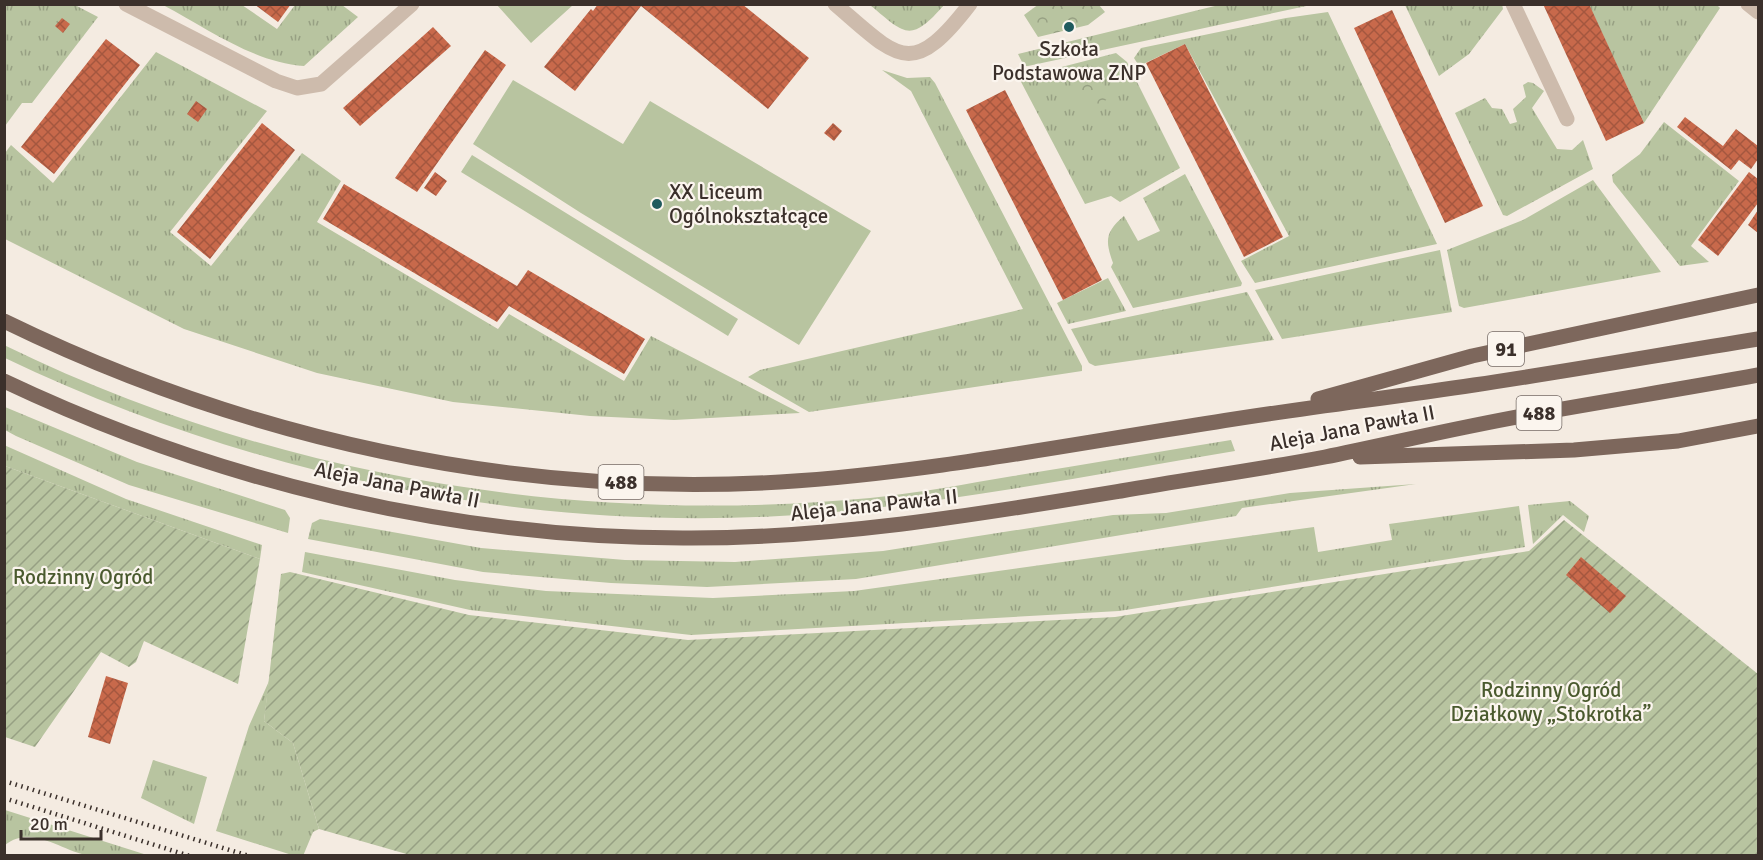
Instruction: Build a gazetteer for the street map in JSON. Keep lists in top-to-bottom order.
{
  "streets": {
    "main road": ["91", "488", "Aleja Jana Pawła II"]
  },
  "crossings": [
    ["91", "Aleja Jana Pawła II"]
  ],
  "parks": ["Rodzinny Ogród", "Rodzinny Ogród Działkowy „Stokrotka”"],
  "places": ["Szkoła Podstawowa ZNP", "XX Liceum Ogólnokształcące"],
  "scale_bar": "20 m"
}
